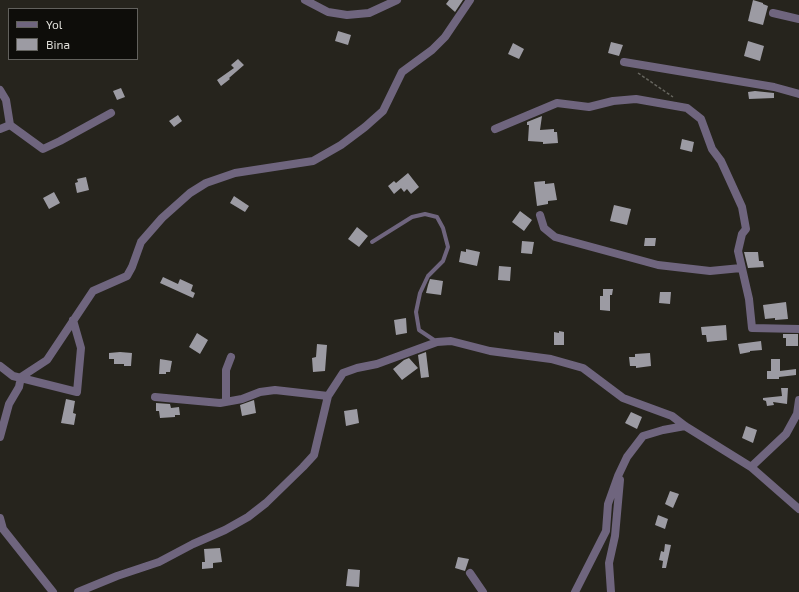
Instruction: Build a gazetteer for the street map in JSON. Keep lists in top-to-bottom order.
{
  "legend": ["Yol", "Bina"]
}
